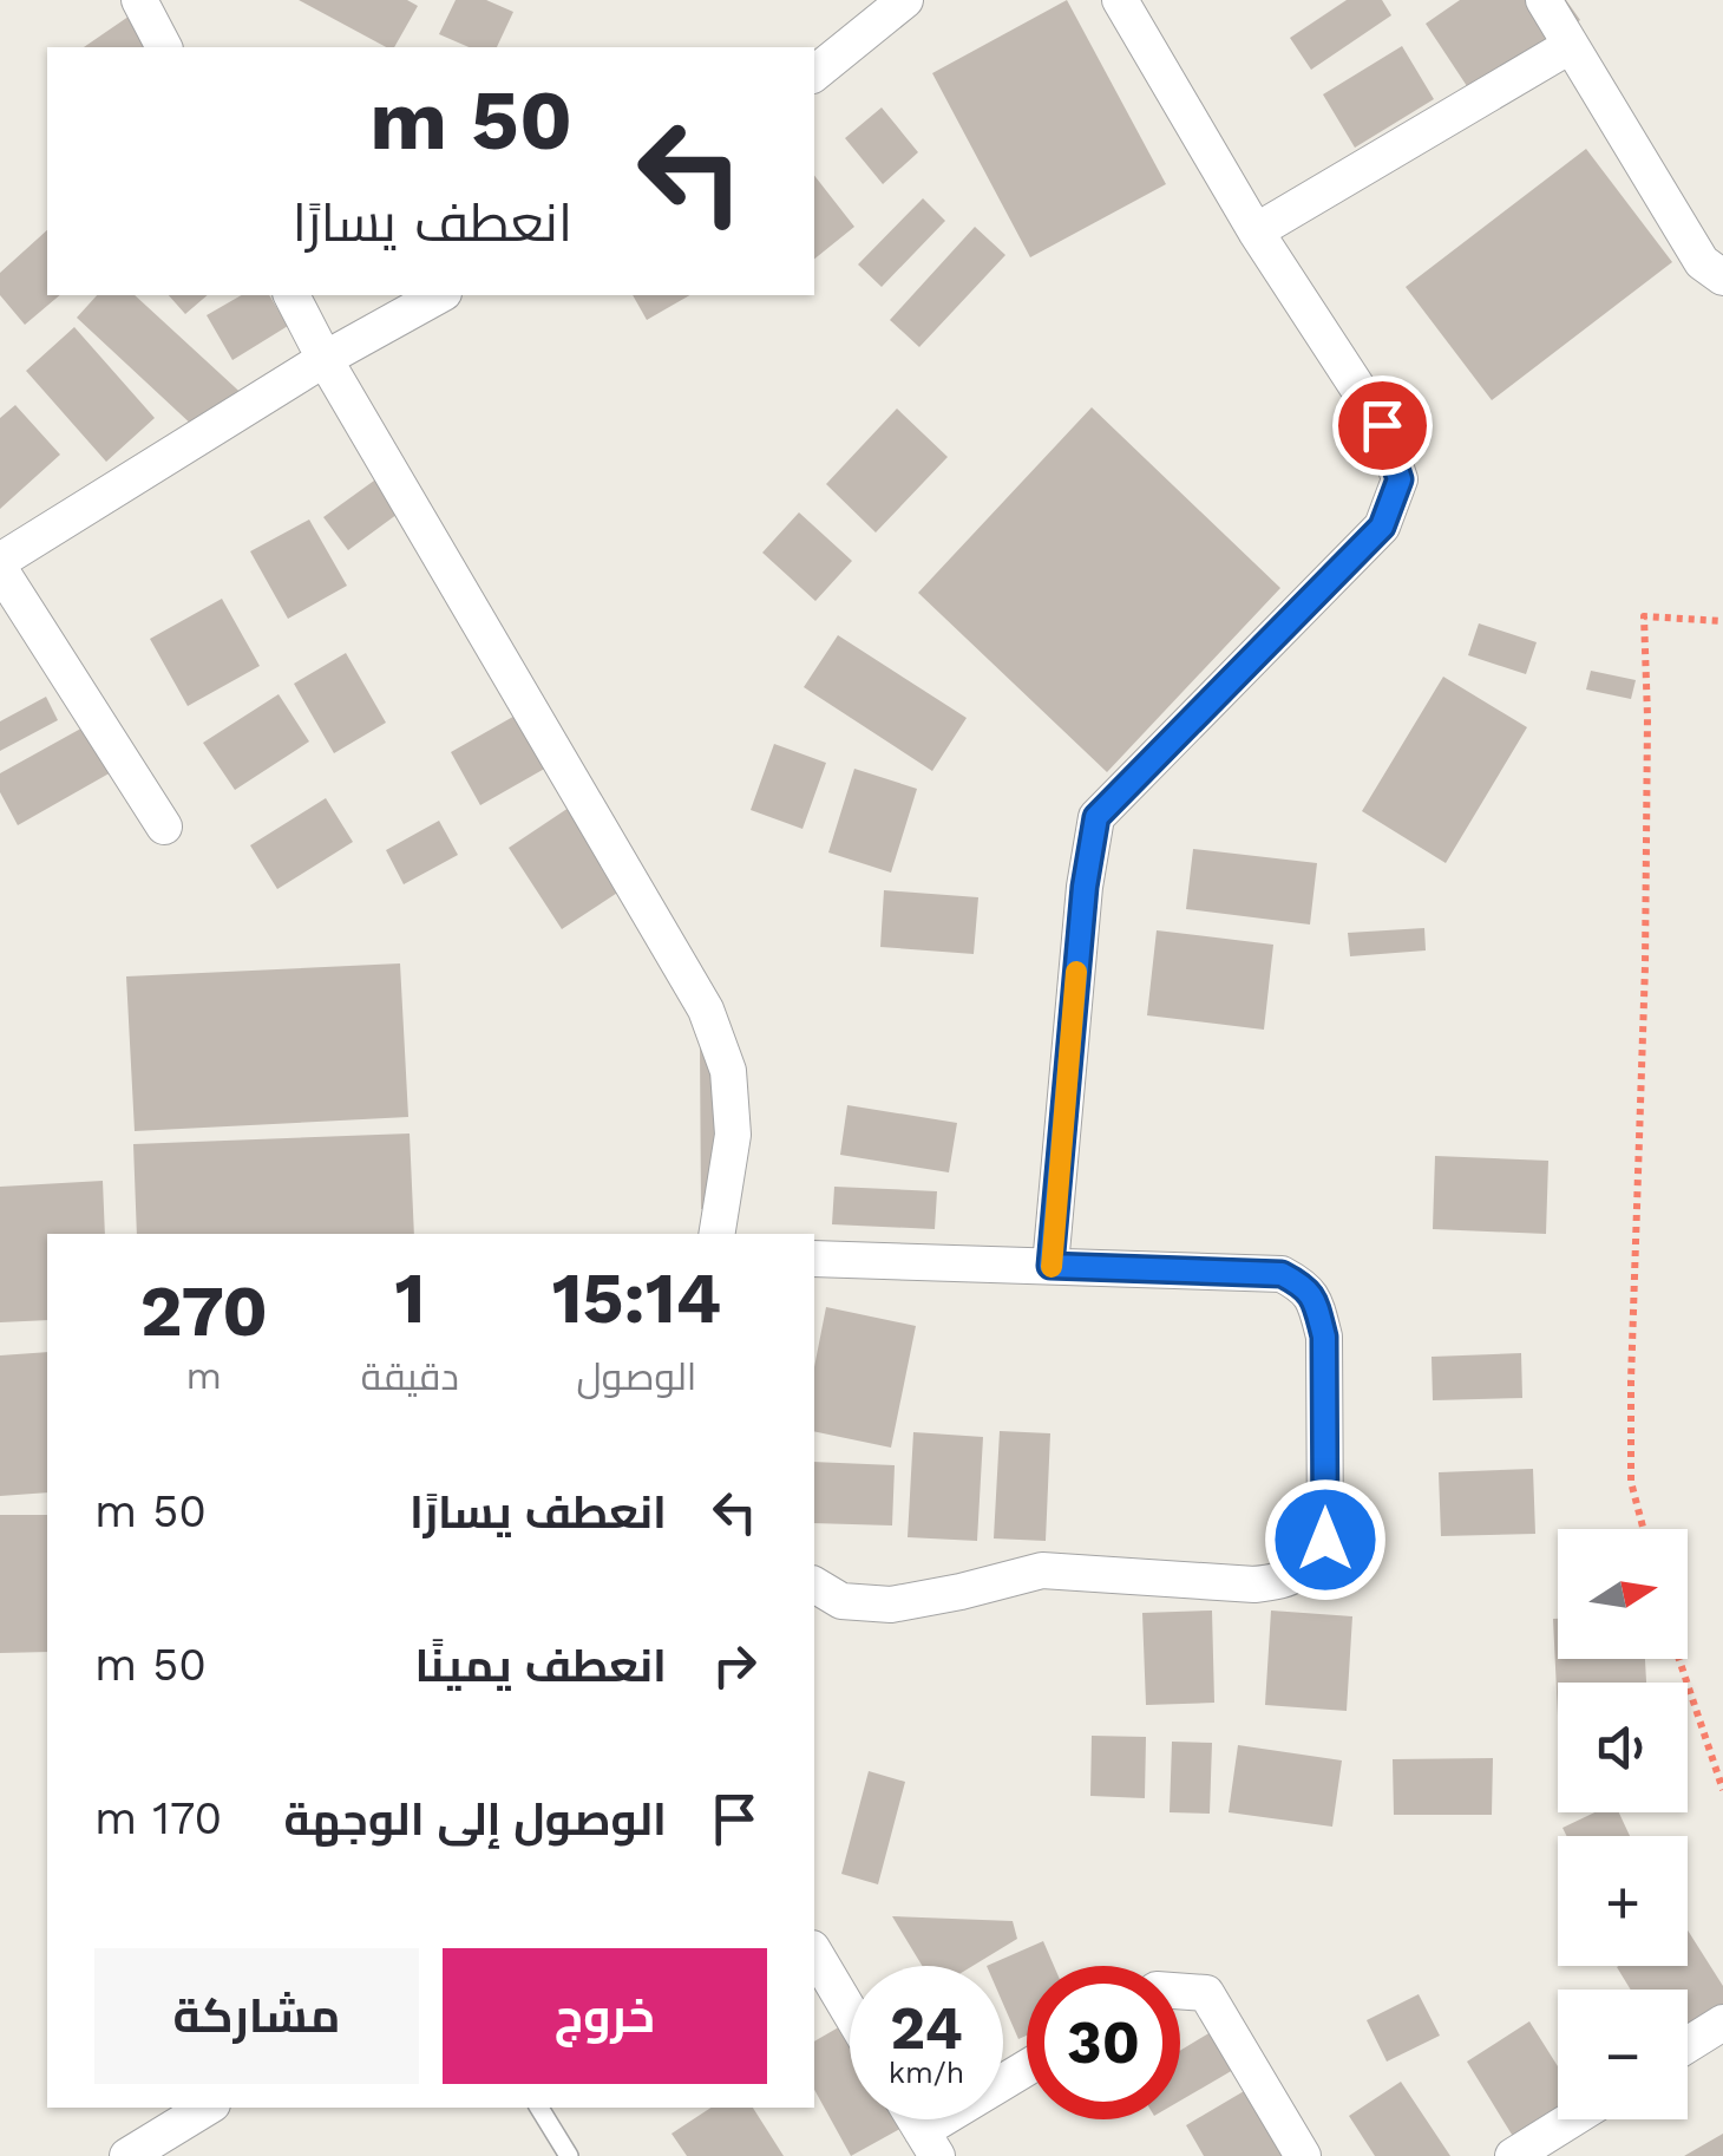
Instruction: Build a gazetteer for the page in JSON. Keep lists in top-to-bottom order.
{
  "north": "right",
  "page": {
    "turn": ["50 m", "انعطف يسارًا"],
    "eta": [
      "15:14",
      "الوصول",
      "1",
      "دقيقة",
      "270",
      "m"
    ],
    "list": [
      {
        "name": "انعطف يسارًا",
        "value": "50 m"
      },
      {
        "name": "انعطف يمينًا",
        "value": "50 m"
      },
      {
        "name": "الوصول إلى الوجهة",
        "value": "170 m"
      }
    ],
    "map_buttons": ["+", "−"],
    "buttons": ["خروج", "مشاركة"],
    "speed": "24 km/h",
    "limit": "30"
  }
}
